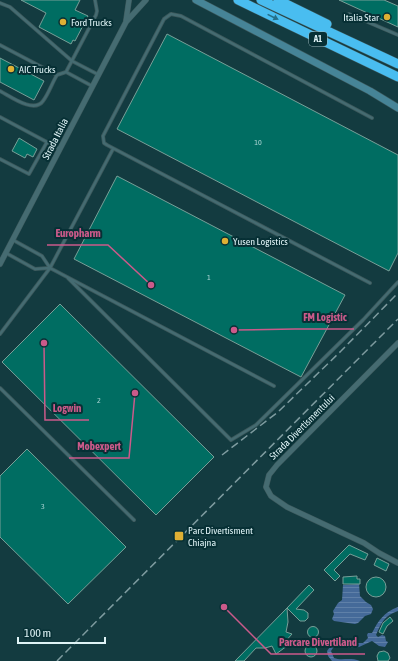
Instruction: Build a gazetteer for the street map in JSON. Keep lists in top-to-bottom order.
{
  "streets": {
    "highway": ["A1"],
    "street": ["Strada Italia", "Strada Divertismentului"]
  },
  "places": {
    "other": [
      "Italia Star",
      "Ford Trucks",
      "AIC Trucks",
      "Yusen Logistics",
      "Europharm",
      "FM Logistic",
      "Logwin",
      "Mobexpert",
      "Parcare Divertiland"
    ],
    "transit": ["Parc Divertisment Chiajna"]
  },
  "house_numbers": [
    "10",
    "1",
    "2",
    "3"
  ],
  "scale_bar": "100 m"
}
